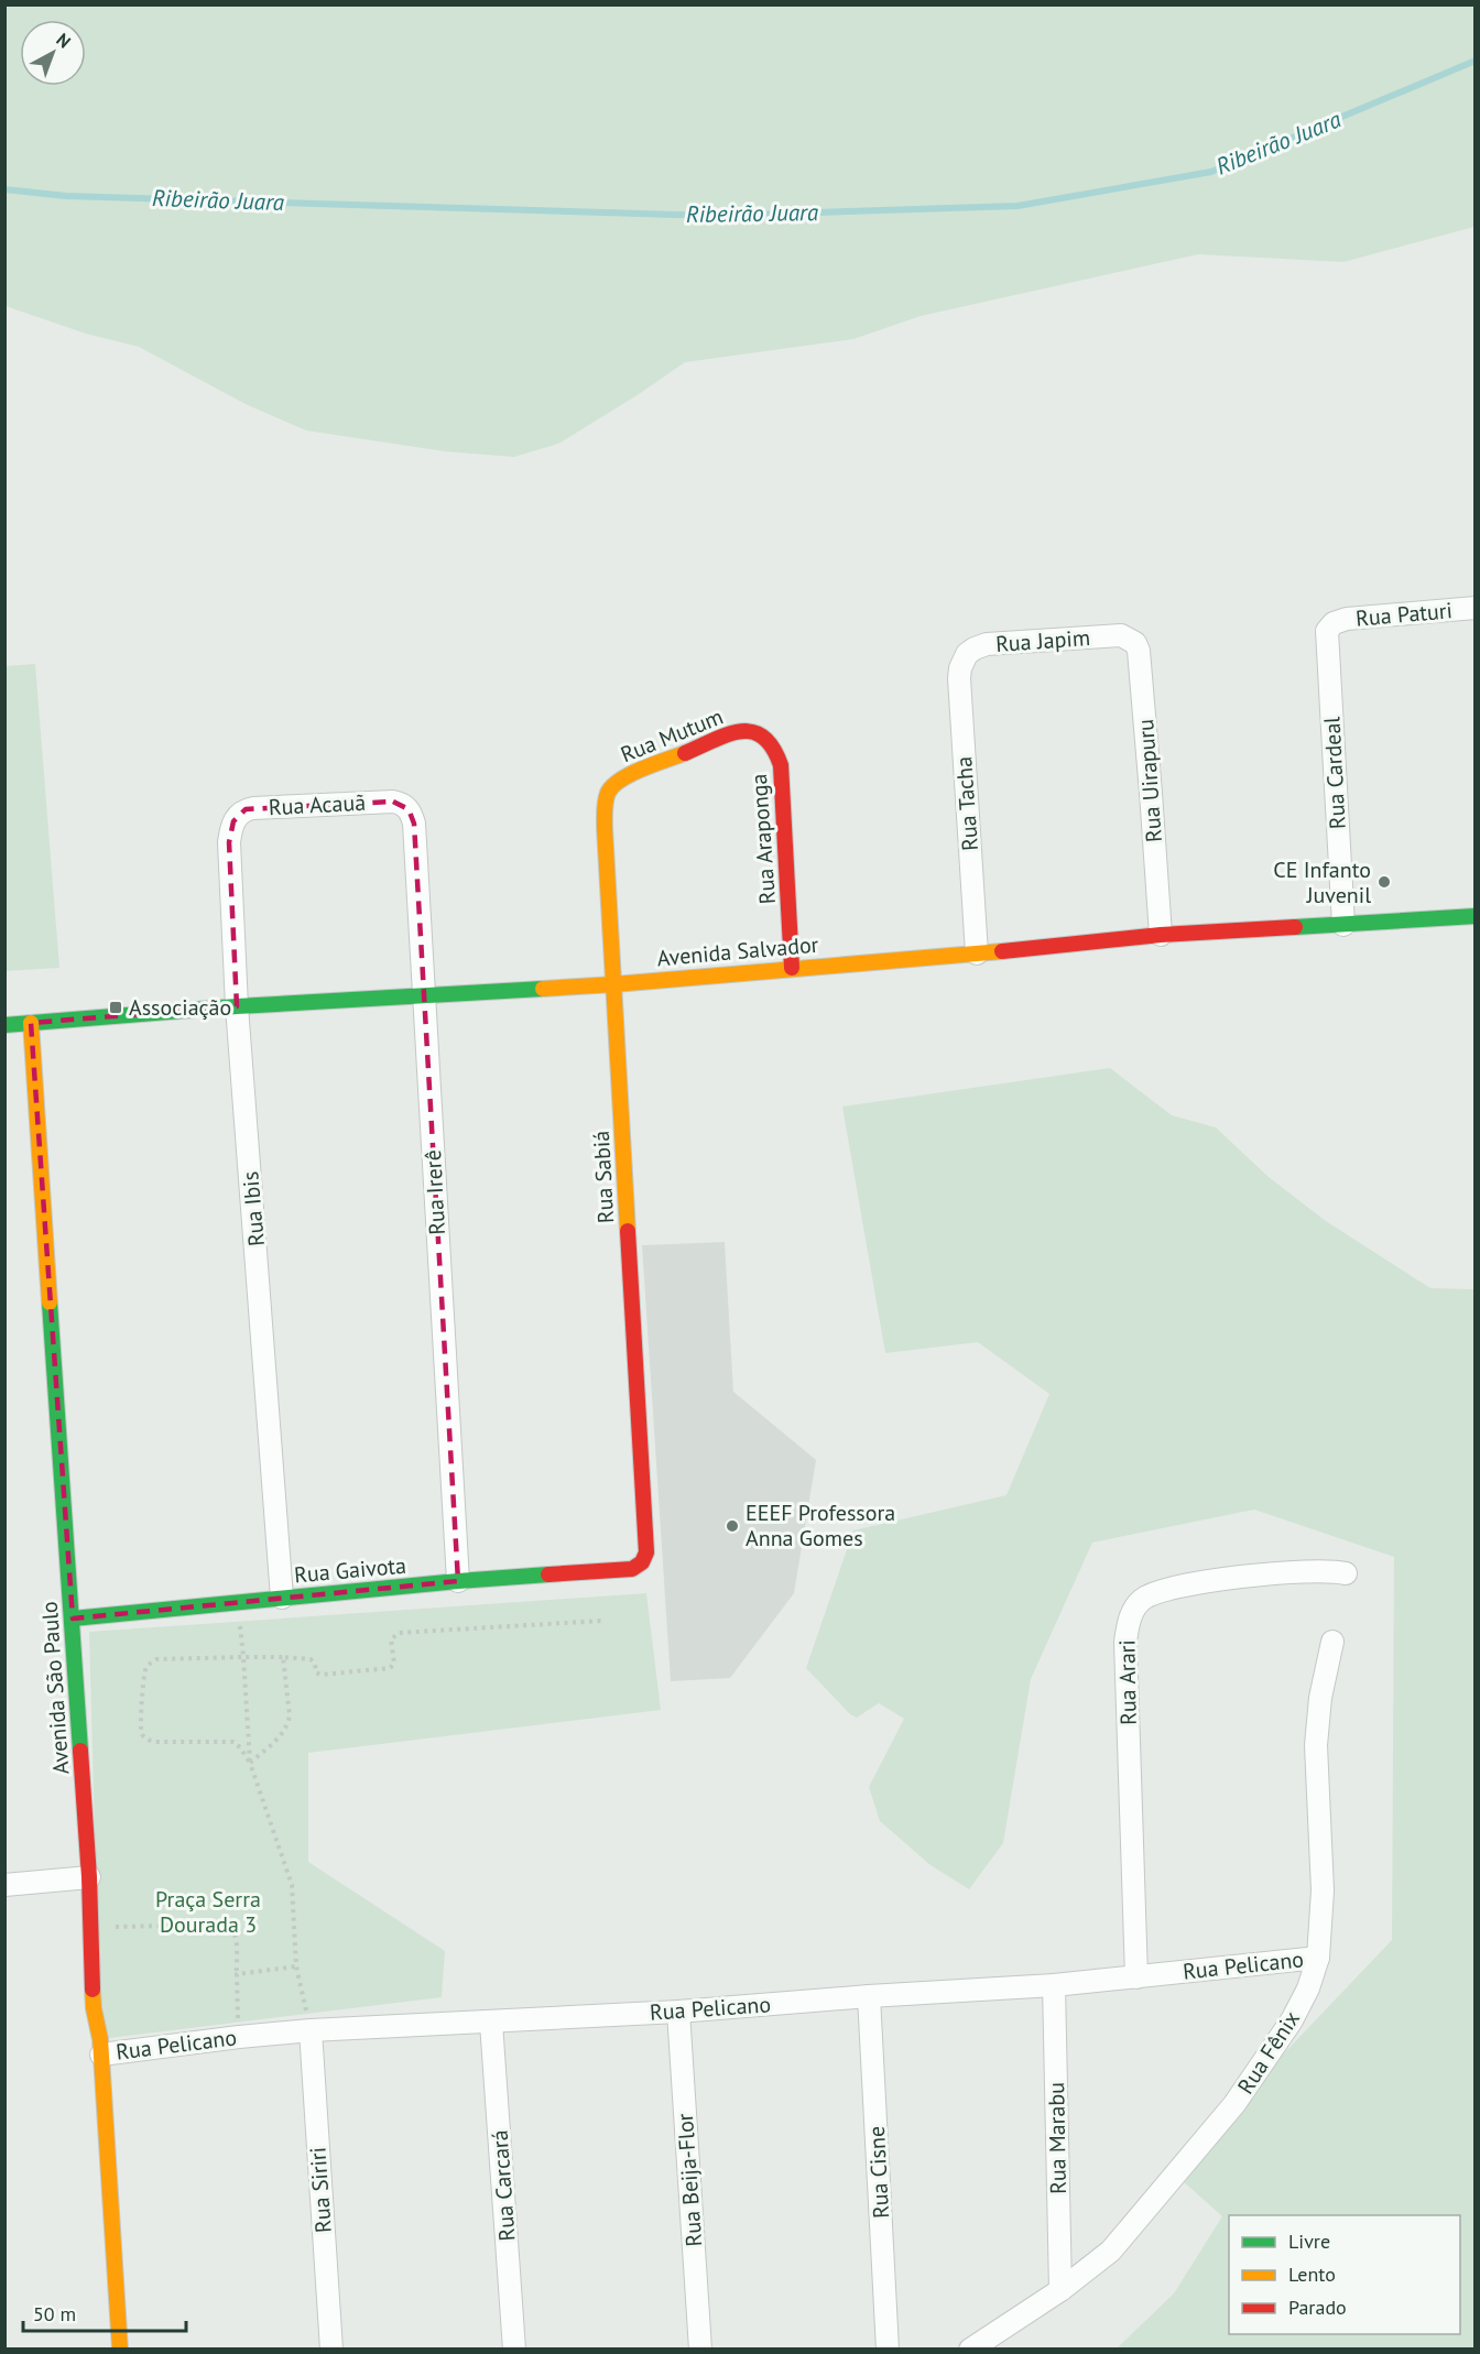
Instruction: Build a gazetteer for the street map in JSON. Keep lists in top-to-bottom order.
{
  "streets": {
    "street": [
      "Rua Paturi",
      "Rua Japim",
      "Rua Mutum",
      "Rua Cardeal",
      "Rua Uirapuru",
      "Rua Tacha",
      "Rua Acauã",
      "Rua Araponga",
      "Avenida Salvador",
      "Rua Sabiá",
      "Rua Irerê",
      "Rua Ibis",
      "Rua Gaivota",
      "Rua Arari",
      "Avenida São Paulo",
      "Rua Pelicano",
      "Rua Fênix",
      "Rua Marabu",
      "Rua Cisne",
      "Rua Beija-Flor",
      "Rua Carcará",
      "Rua Siriri"
    ]
  },
  "crossings": [
    ["Rua Paturi", "Rua Cardeal"],
    ["Rua Japim", "Rua Uirapuru"],
    ["Rua Japim", "Rua Tacha"],
    ["Rua Mutum", "Rua Araponga"],
    ["Rua Mutum", "Rua Sabiá"],
    ["Rua Cardeal", "Avenida Salvador"],
    ["Rua Uirapuru", "Avenida Salvador"],
    ["Rua Tacha", "Avenida Salvador"],
    ["Rua Acauã", "Rua Irerê"],
    ["Rua Acauã", "Rua Ibis"],
    ["Rua Araponga", "Avenida Salvador"],
    ["Avenida Salvador", "Rua Sabiá"],
    ["Avenida Salvador", "Rua Irerê"],
    ["Avenida Salvador", "Rua Ibis"],
    ["Avenida Salvador", "Avenida São Paulo"],
    ["Rua Sabiá", "Rua Gaivota"],
    ["Rua Irerê", "Rua Gaivota"],
    ["Rua Ibis", "Rua Gaivota"],
    ["Rua Gaivota", "Avenida São Paulo"],
    ["Rua Arari", "Rua Pelicano"],
    ["Avenida São Paulo", "Rua Pelicano"],
    ["Rua Pelicano", "Rua Fênix"],
    ["Rua Pelicano", "Rua Marabu"],
    ["Rua Pelicano", "Rua Cisne"],
    ["Rua Pelicano", "Rua Beija-Flor"],
    ["Rua Pelicano", "Rua Carcará"],
    ["Rua Pelicano", "Rua Siriri"],
    ["Rua Fênix", "Rua Marabu"]
  ],
  "water": ["Ribeirão Juara"],
  "parks": ["Praça Serra Dourada 3"],
  "places": {
    "other": ["CE Infanto Juvenil", "EEEF Professora Anna Gomes"],
    "transit": ["Associação"]
  },
  "legend": ["Livre", "Lento", "Parado"],
  "scale_bar": "50 m",
  "north": "top right"
}
